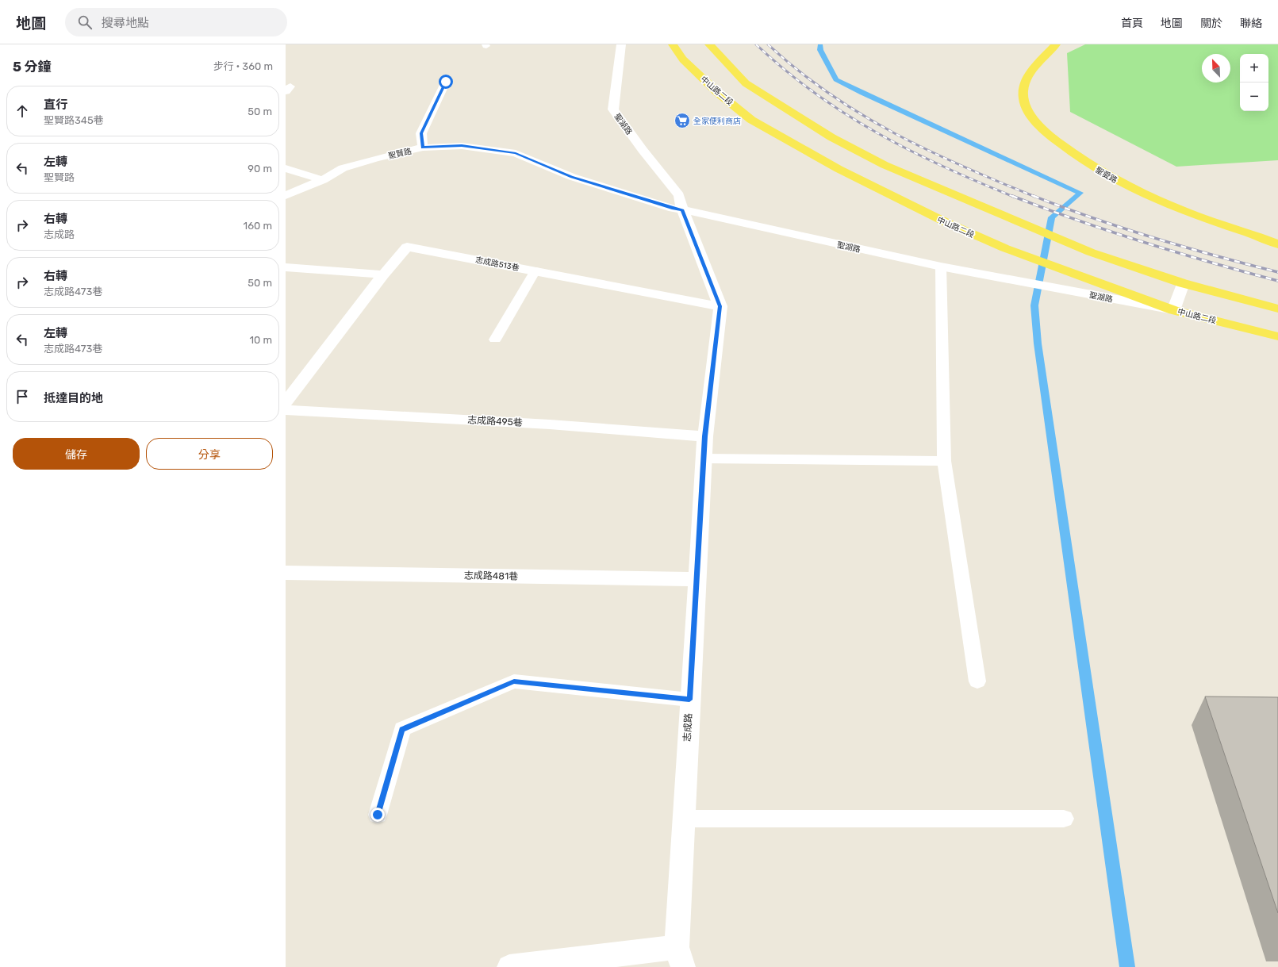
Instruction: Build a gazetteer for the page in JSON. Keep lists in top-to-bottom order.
{
  "streets": {
    "main road": ["中山路二段", "聖愛路"],
    "street": [
      "聖湖路",
      "聖賢路",
      "志成路513巷",
      "志成路495巷",
      "志成路481巷",
      "志成路"
    ]
  },
  "crossings": [
    ["中山路二段", "聖湖路"],
    ["聖湖路", "聖賢路"],
    ["聖湖路", "志成路"],
    ["聖賢路", "志成路"],
    ["志成路513巷", "志成路"],
    ["志成路495巷", "志成路"],
    ["志成路481巷", "志成路"]
  ],
  "places": {
    "supermarket": ["全家便利商店"]
  },
  "north": "top left",
  "page": {
    "header": "地圖",
    "search": "搜尋地點",
    "nav": [
      "首頁",
      "地圖",
      "關於",
      "聯絡"
    ],
    "heading": ["5 分鐘", "步行 · 360 m"],
    "map_buttons": ["+", "−"],
    "list": [
      ["直行", "聖賢路345巷", "50 m"],
      ["左轉", "聖賢路", "90 m"],
      ["右轉", "志成路", "160 m"],
      ["右轉", "志成路473巷", "50 m"],
      ["左轉", "志成路473巷", "10 m"],
      "抵達目的地"
    ],
    "buttons": ["儲存", "分享"]
  }
}
